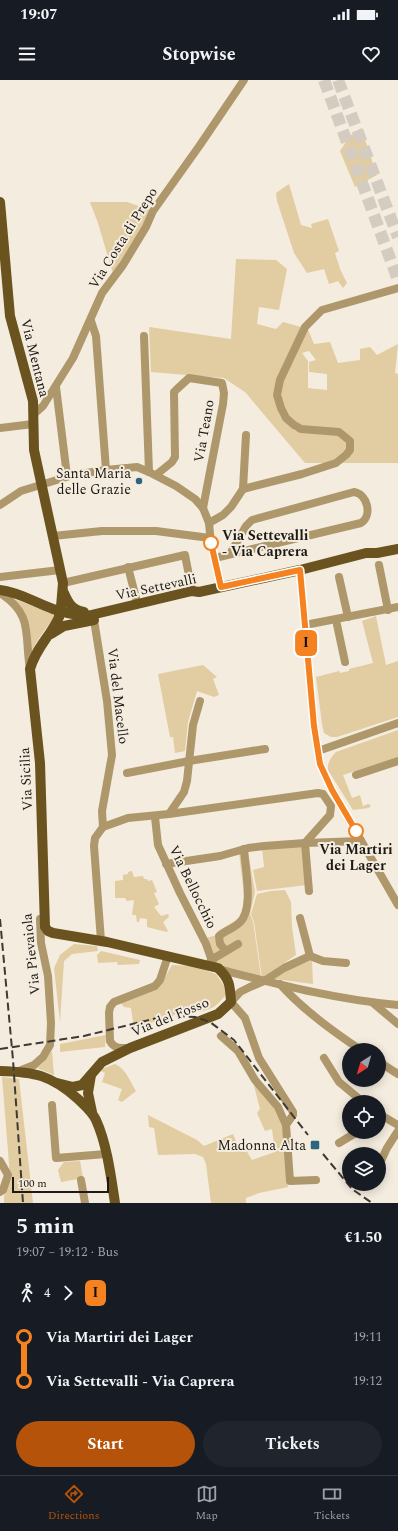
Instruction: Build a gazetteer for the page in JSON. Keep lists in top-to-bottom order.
{
  "streets": {
    "main road": [
      "Via Mentana",
      "Via Settevalli",
      "Via Sicilia",
      "Via Pievaiola",
      "Via del Fosso"
    ],
    "street": [
      "Via Costa di Prepo",
      "Via Teano",
      "Via del Macello",
      "Via Bellocchio"
    ]
  },
  "crossings": [
    ["Via Costa di Prepo", "Via Mentana"],
    ["Via del Macello", "Via Pievaiola"],
    ["Via Sicilia", "Via Pievaiola"],
    ["Via Bellocchio", "Via Pievaiola"]
  ],
  "places": {
    "other": ["Santa Maria delle Grazie", "Via Settevalli - Via Caprera", "Via Martiri dei Lager"],
    "transit": ["Madonna Alta"]
  },
  "lines": ["bus line I"],
  "scale_bar": "100 m",
  "north": "bottom left",
  "page": {
    "status": "19:07",
    "header": "Stopwise",
    "on_map": "I",
    "scale": "100 m",
    "heading": ["5 min", "19:07 – 19:12 · Bus", "€1.50"],
    "legs": ["4", "I"],
    "list": [
      {
        "name": "Via Martiri dei Lager",
        "value": "19:11"
      },
      {
        "name": "Via Settevalli - Via Caprera",
        "value": "19:12"
      }
    ],
    "buttons": ["Start", "Tickets"],
    "tabs": ["Directions", "Map", "Tickets"]
  }
}
